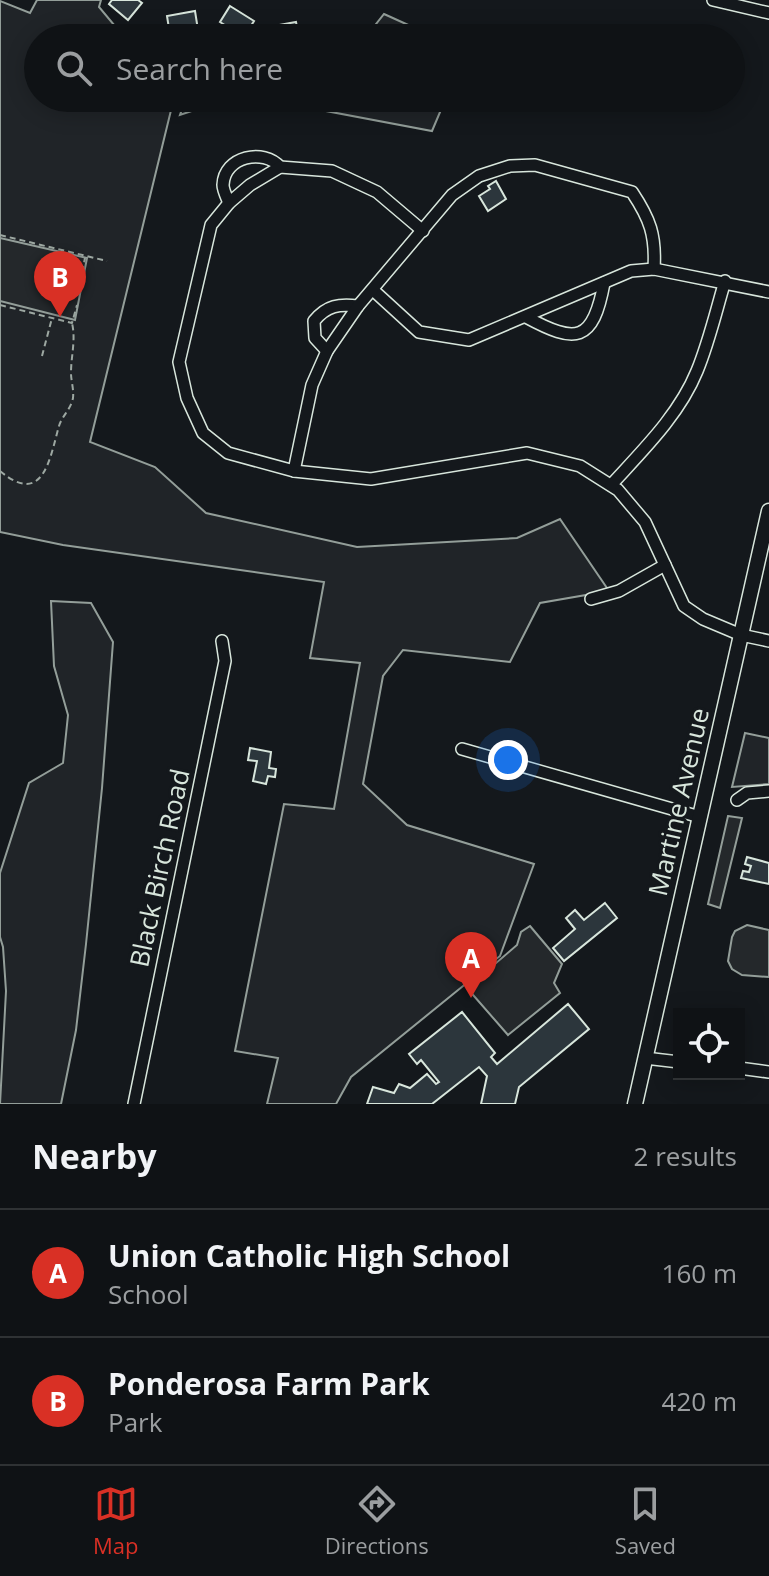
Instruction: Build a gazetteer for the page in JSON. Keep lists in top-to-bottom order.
{
  "streets": {
    "main road": ["Martine Avenue"],
    "street": ["Black Birch Road"]
  },
  "page": {
    "search": "Search here",
    "pins": ["B", "A"],
    "heading": ["Nearby", "2 results"],
    "list": [
      {
        "mark": "A",
        "name": "Union Catholic High School",
        "note": "School",
        "value": "160 m"
      },
      {
        "mark": "B",
        "name": "Ponderosa Farm Park",
        "note": "Park",
        "value": "420 m"
      }
    ],
    "nav": ["Map", "Directions", "Saved"]
  }
}
